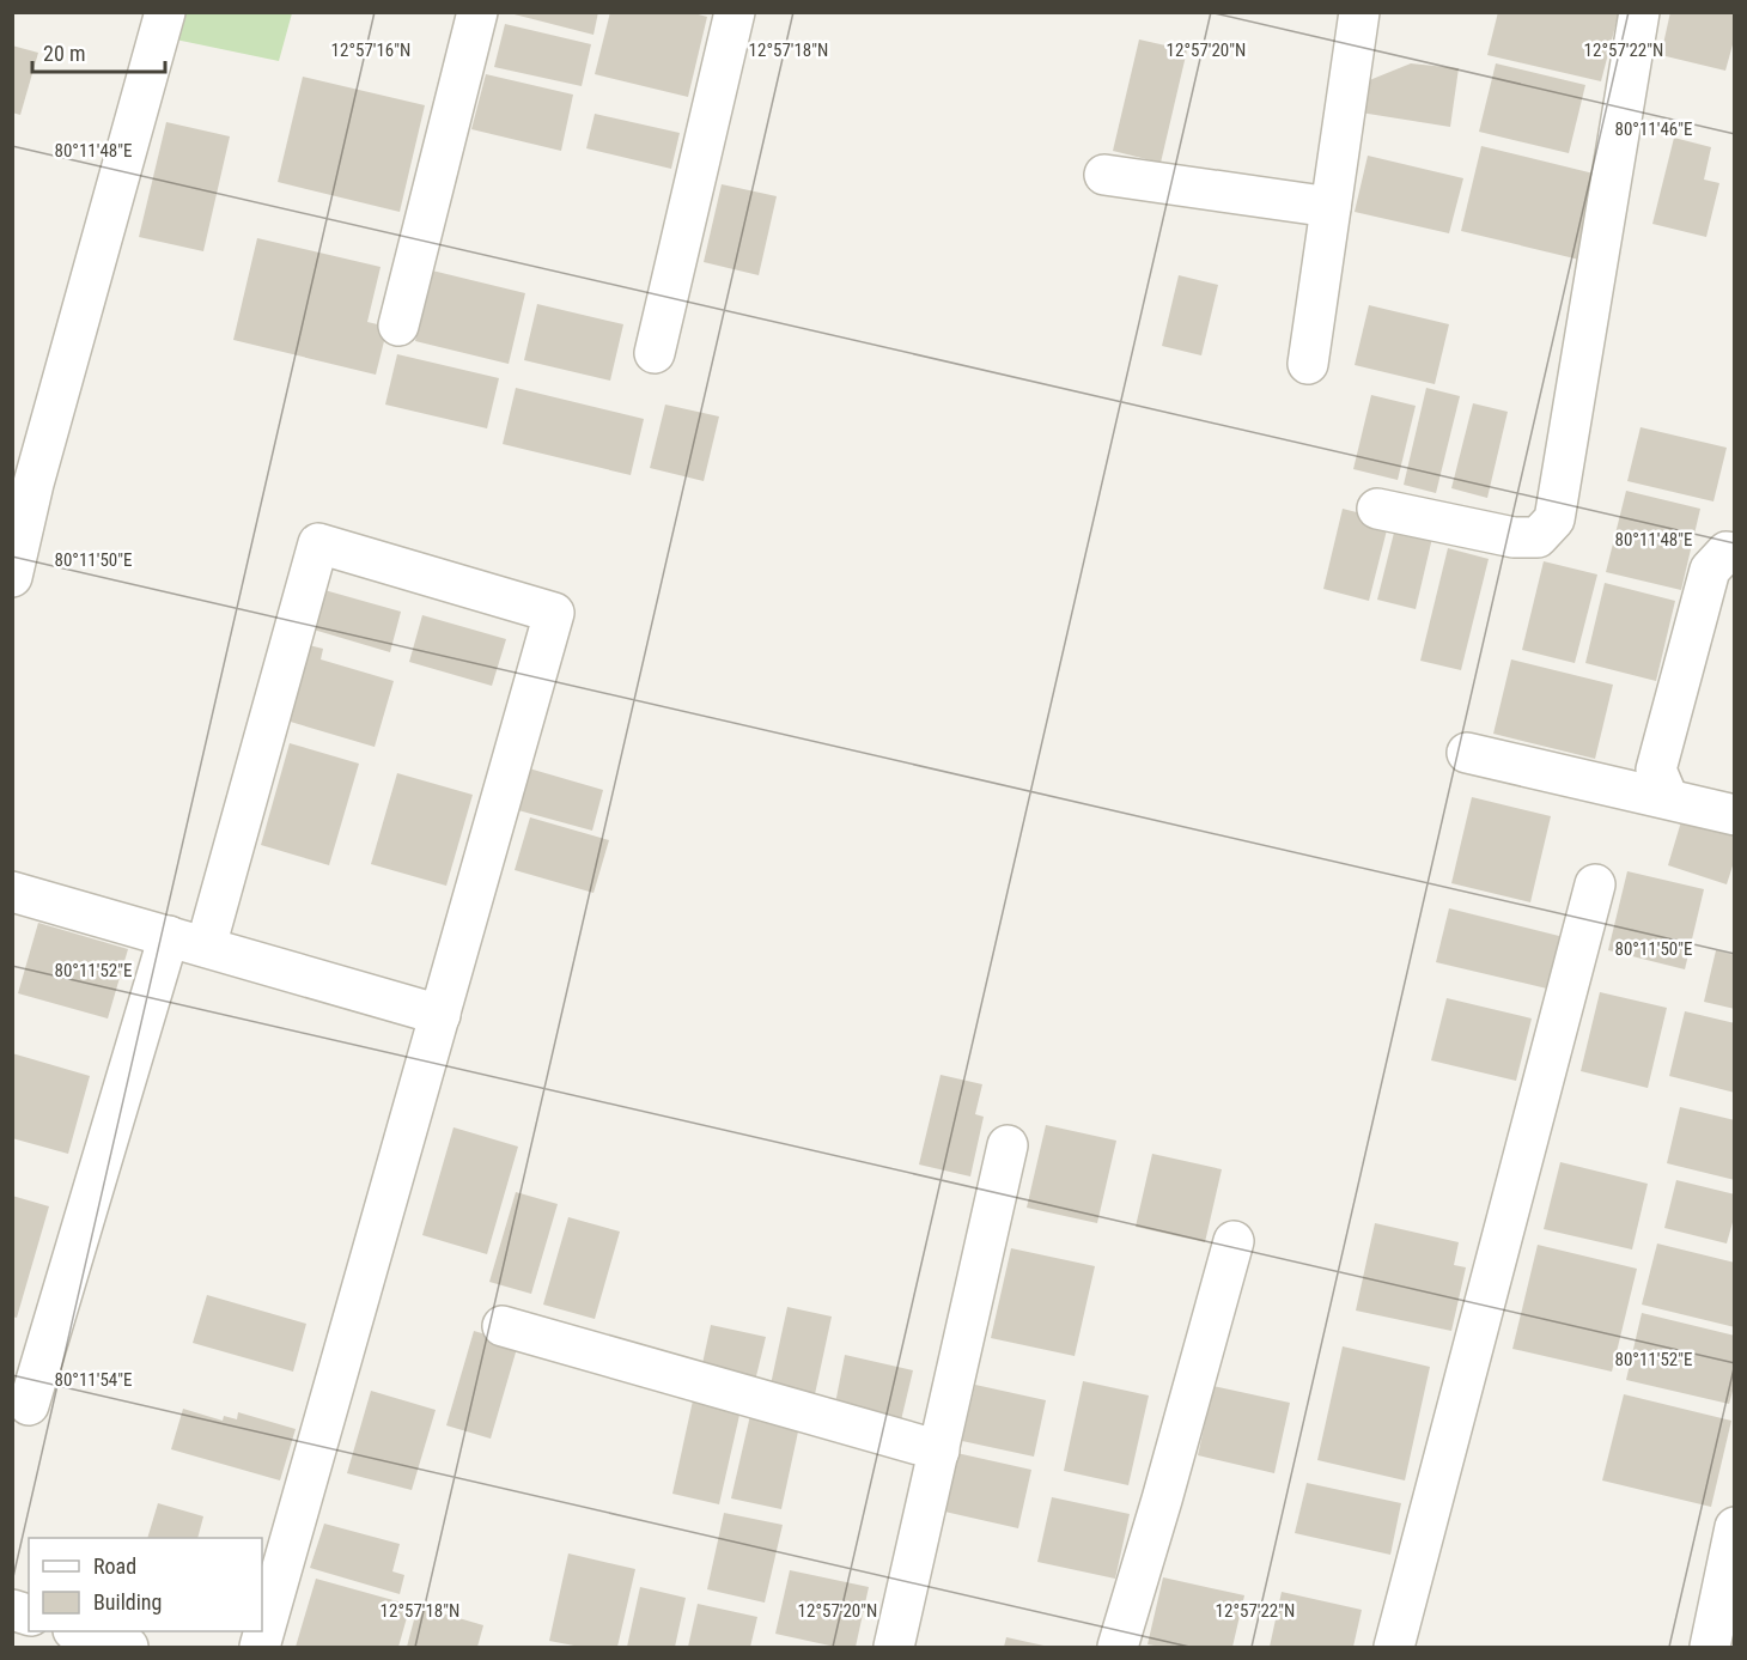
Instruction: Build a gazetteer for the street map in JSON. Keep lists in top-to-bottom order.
{
  "legend": ["Road", "Building"],
  "scale_bar": "20 m",
  "coordinates": [
    "12°57'16\"N",
    "12°57'18\"N",
    "12°57'20\"N",
    "12°57'22\"N",
    "80°11'46\"E",
    "80°11'48\"E",
    "80°11'50\"E",
    "80°11'52\"E",
    "80°11'54\"E"
  ]
}
